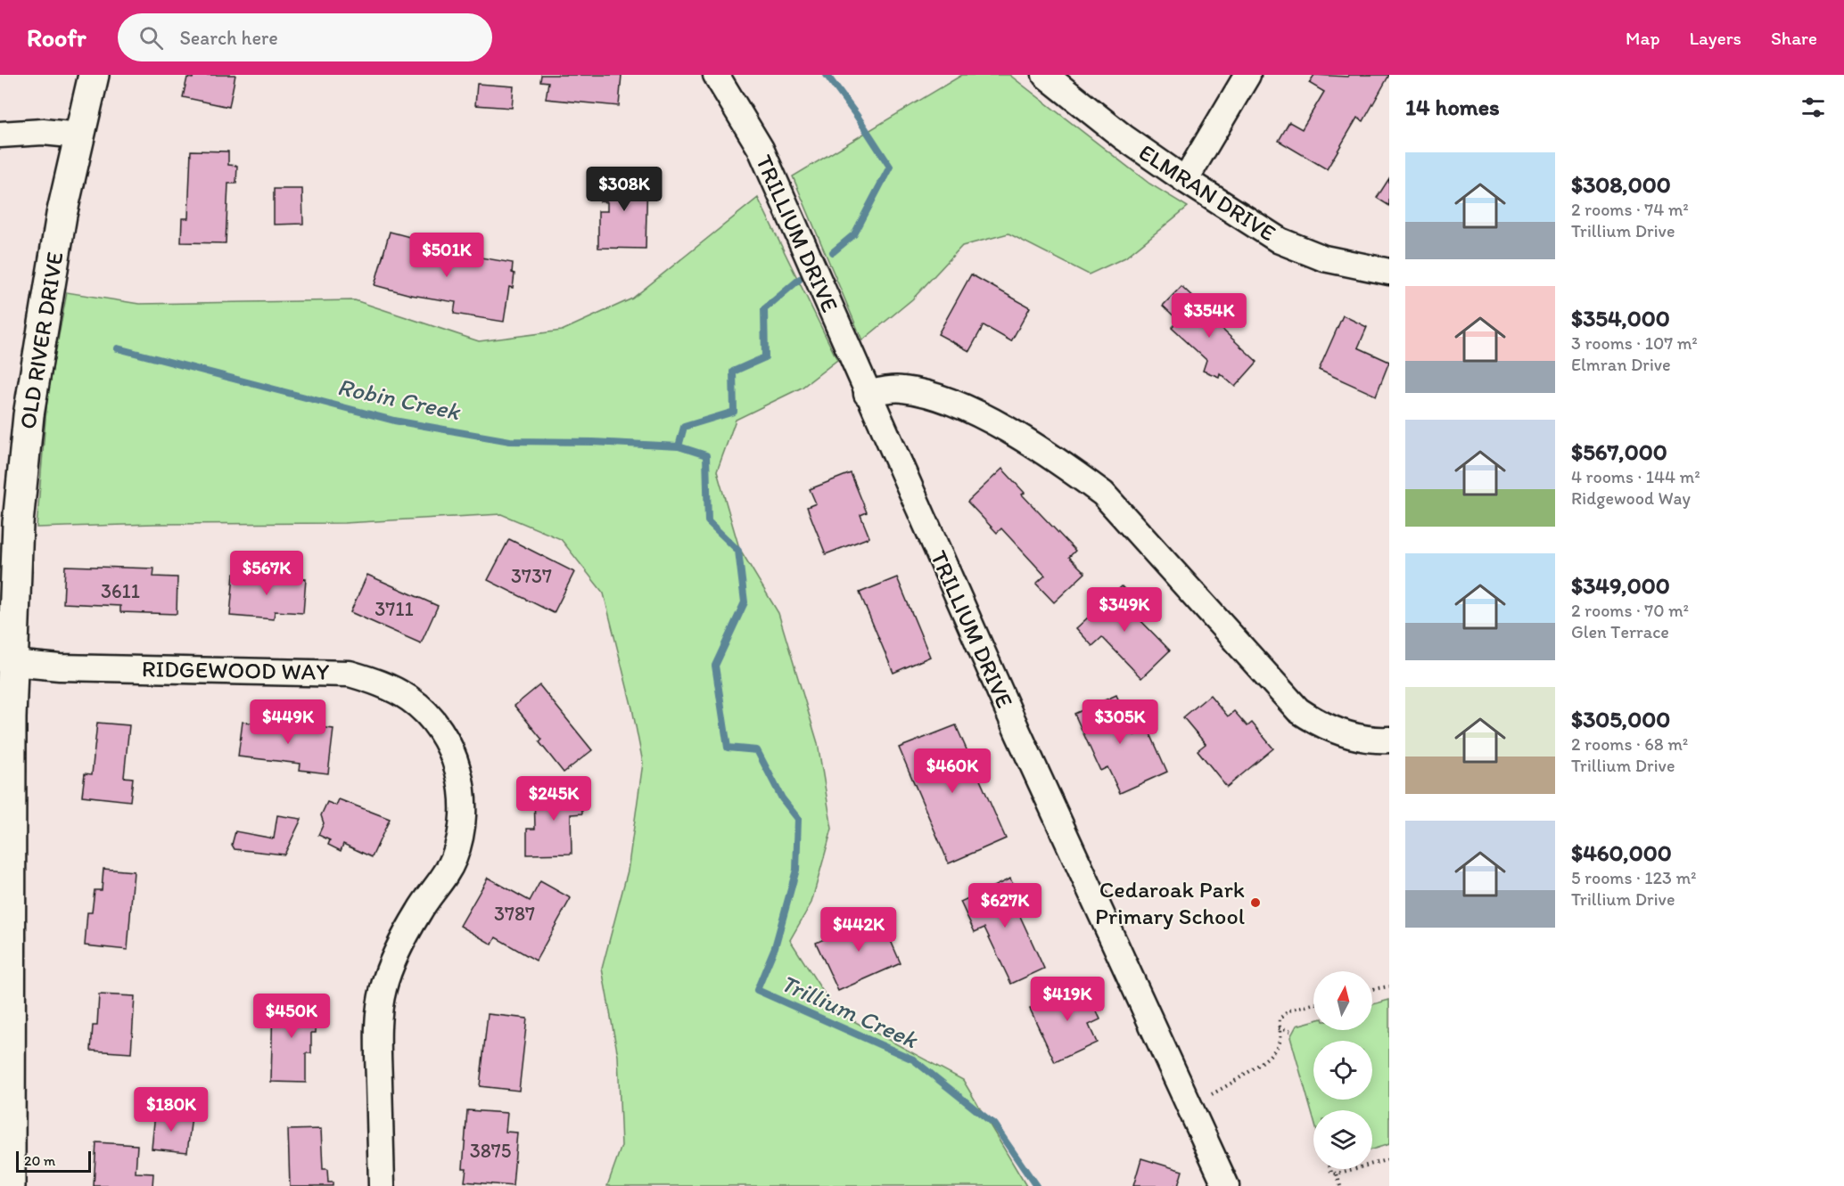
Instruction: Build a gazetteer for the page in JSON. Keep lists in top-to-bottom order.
{
  "streets": {
    "street": [
      "ELMRAN DRIVE",
      "TRILLIUM DRIVE",
      "OLD RIVER DRIVE",
      "RIDGEWOOD WAY"
    ]
  },
  "crossings": [
    ["OLD RIVER DRIVE", "RIDGEWOOD WAY"]
  ],
  "water": ["Robin Creek", "Trillium Creek"],
  "places": ["Cedaroak Park Primary School"],
  "house_numbers": [
    "3737",
    "3611",
    "3711",
    "3787",
    "3875"
  ],
  "scale_bar": "20 m",
  "north": "top",
  "page": {
    "header": "Roofr",
    "search": "Search here",
    "nav": ["Map", "Layers", "Share"],
    "heading": "14 homes",
    "list": [
      {
        "name": "$308,000",
        "note": "2 rooms · 74 m² · Trillium Drive"
      },
      {
        "name": "$354,000",
        "note": "3 rooms · 107 m² · Elmran Drive"
      },
      {
        "name": "$567,000",
        "note": "4 rooms · 144 m² · Ridgewood Way"
      },
      {
        "name": "$349,000",
        "note": "2 rooms · 70 m² · Glen Terrace"
      },
      {
        "name": "$305,000",
        "note": "2 rooms · 68 m² · Trillium Drive"
      },
      {
        "name": "$460,000",
        "note": "5 rooms · 123 m² · Trillium Drive"
      }
    ],
    "price": [
      "$308K",
      "$501K",
      "$354K",
      "$567K",
      "$349K",
      "$449K",
      "$305K",
      "$460K",
      "$245K",
      "$627K",
      "$442K",
      "$419K",
      "$450K",
      "$180K"
    ],
    "scale": "20 m"
  }
}
